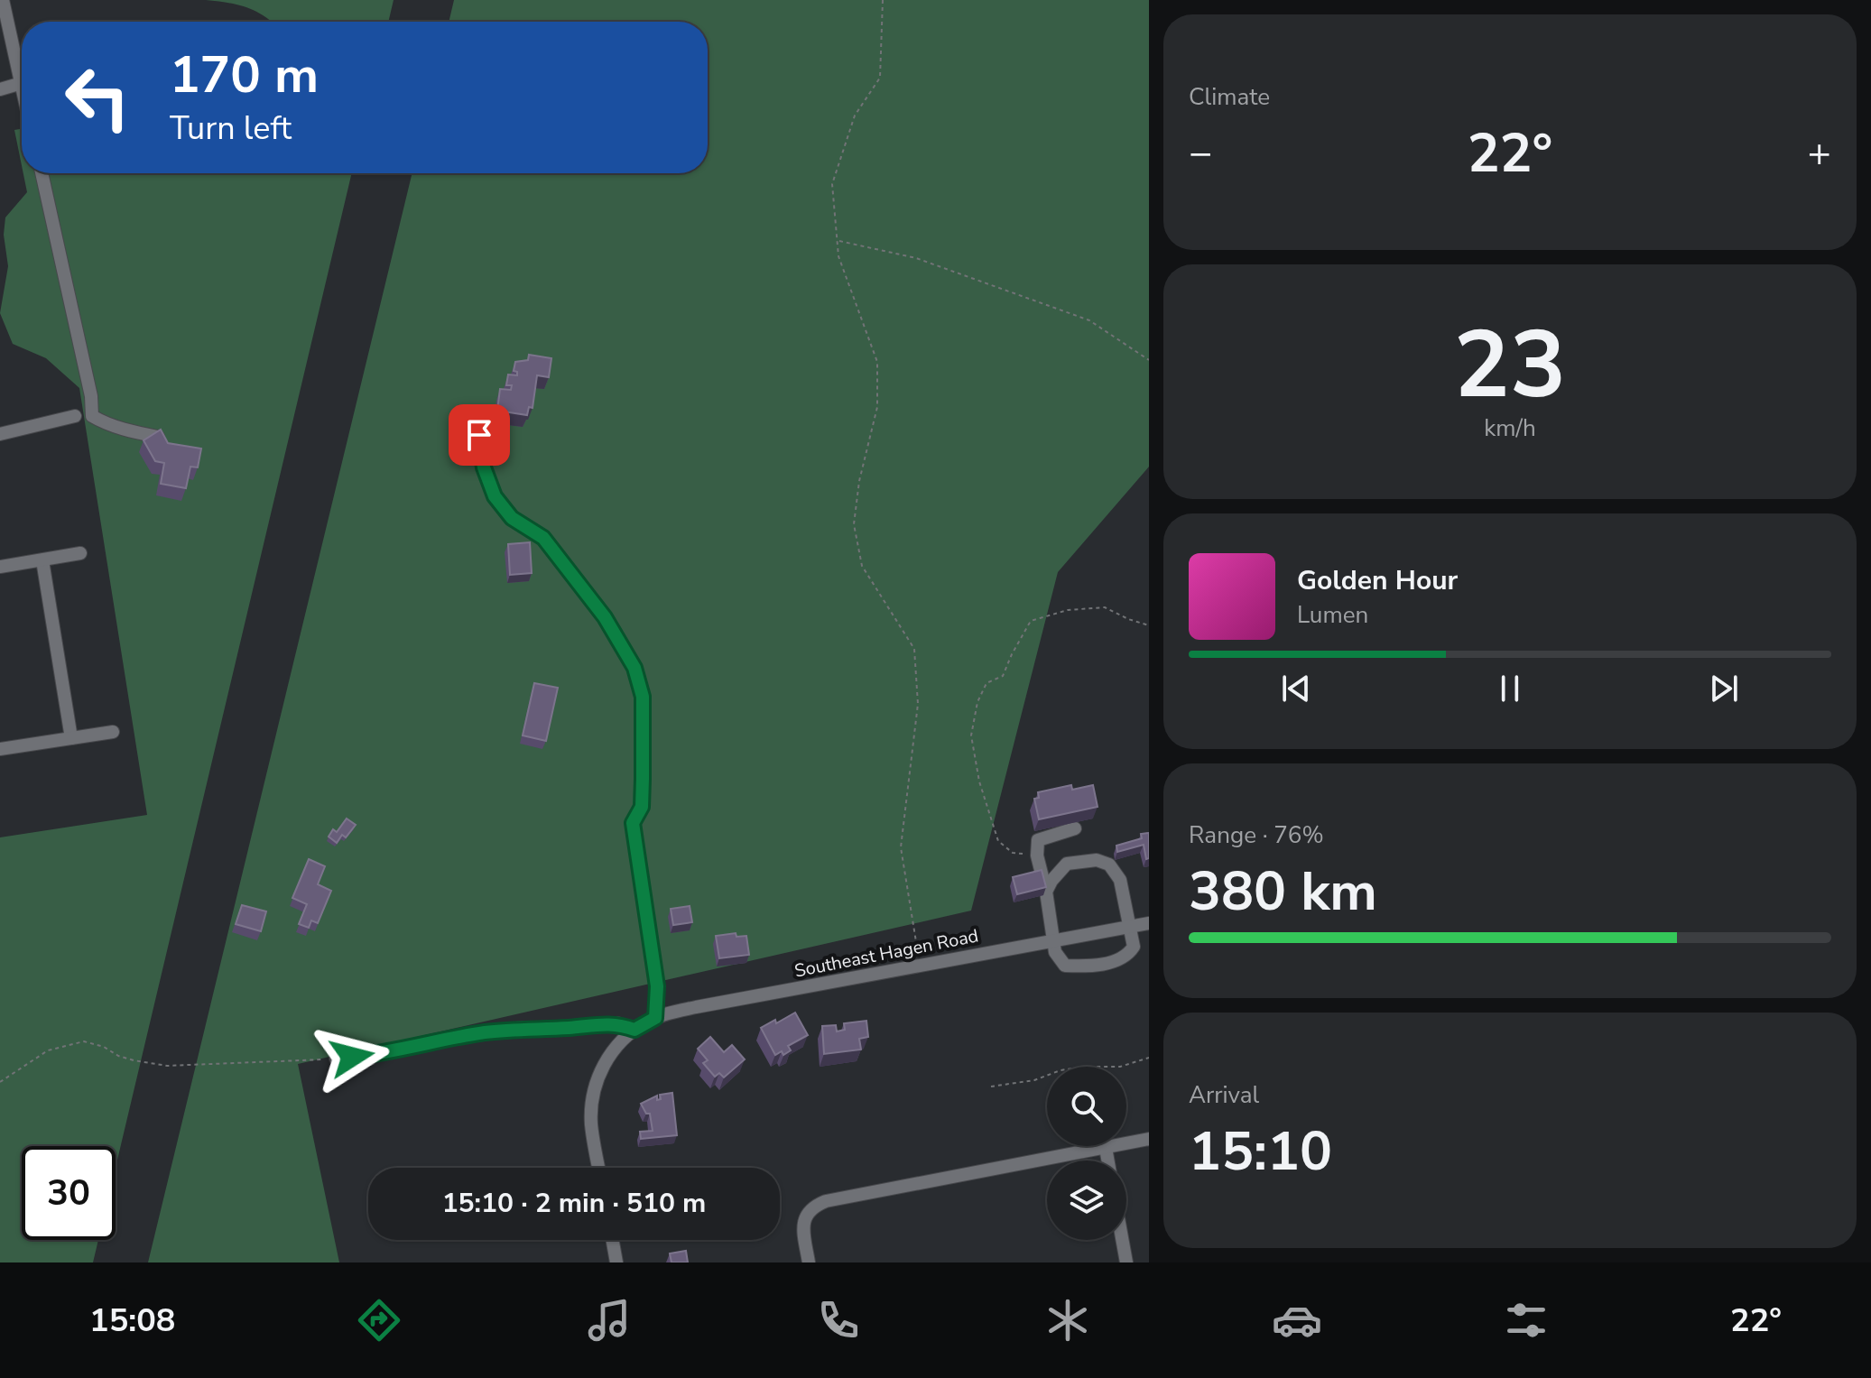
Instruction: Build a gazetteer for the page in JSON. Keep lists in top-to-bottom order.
{
  "streets": {
    "street": ["Southeast Hagen Road"]
  },
  "page": {
    "tile": [
      "Climate",
      ["23", "km/h"],
      ["Range · 76%", "380 km"],
      ["Arrival", "15:10"]
    ],
    "turn": ["170 m", "Turn left"],
    "heat": ["−", "22°", "+"],
    "song": ["Golden Hour", "Lumen"],
    "limit": "30",
    "trip": "15:10 · 2 min · 510 m",
    "tabs": ["15:08", "22°"]
  }
}
